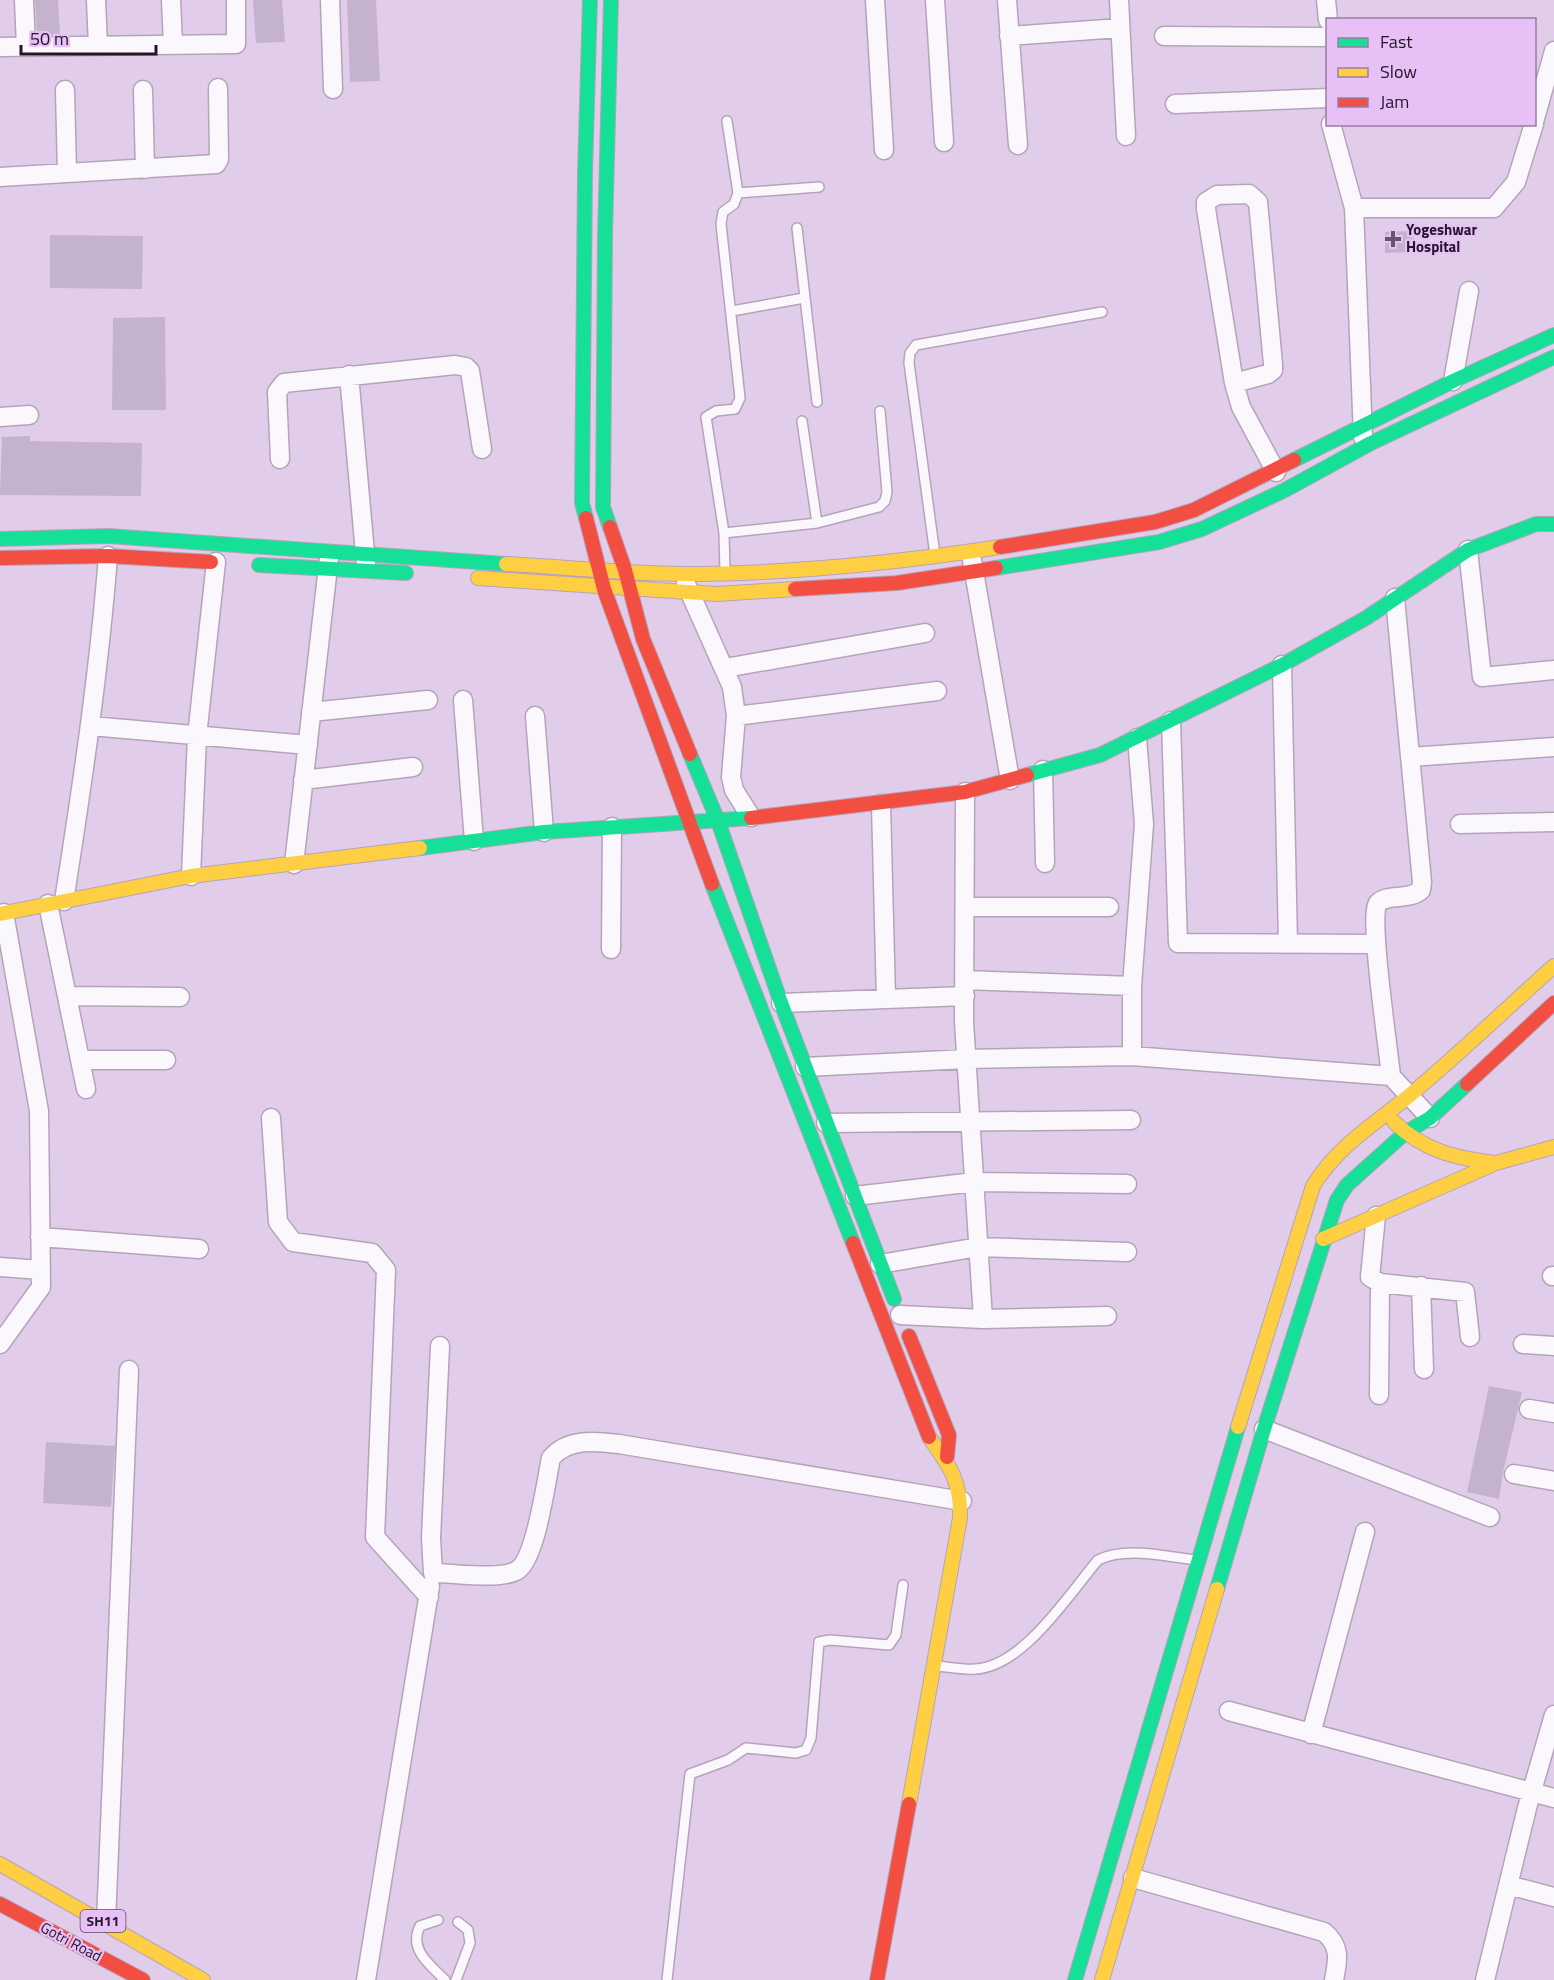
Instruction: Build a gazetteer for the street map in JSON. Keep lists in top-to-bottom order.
{
  "streets": {
    "street": ["SH11", "Gotri Road"]
  },
  "places": {
    "health": ["Yogeshwar Hospital"]
  },
  "legend": ["Fast", "Slow", "Jam"],
  "scale_bar": "50 m"
}
